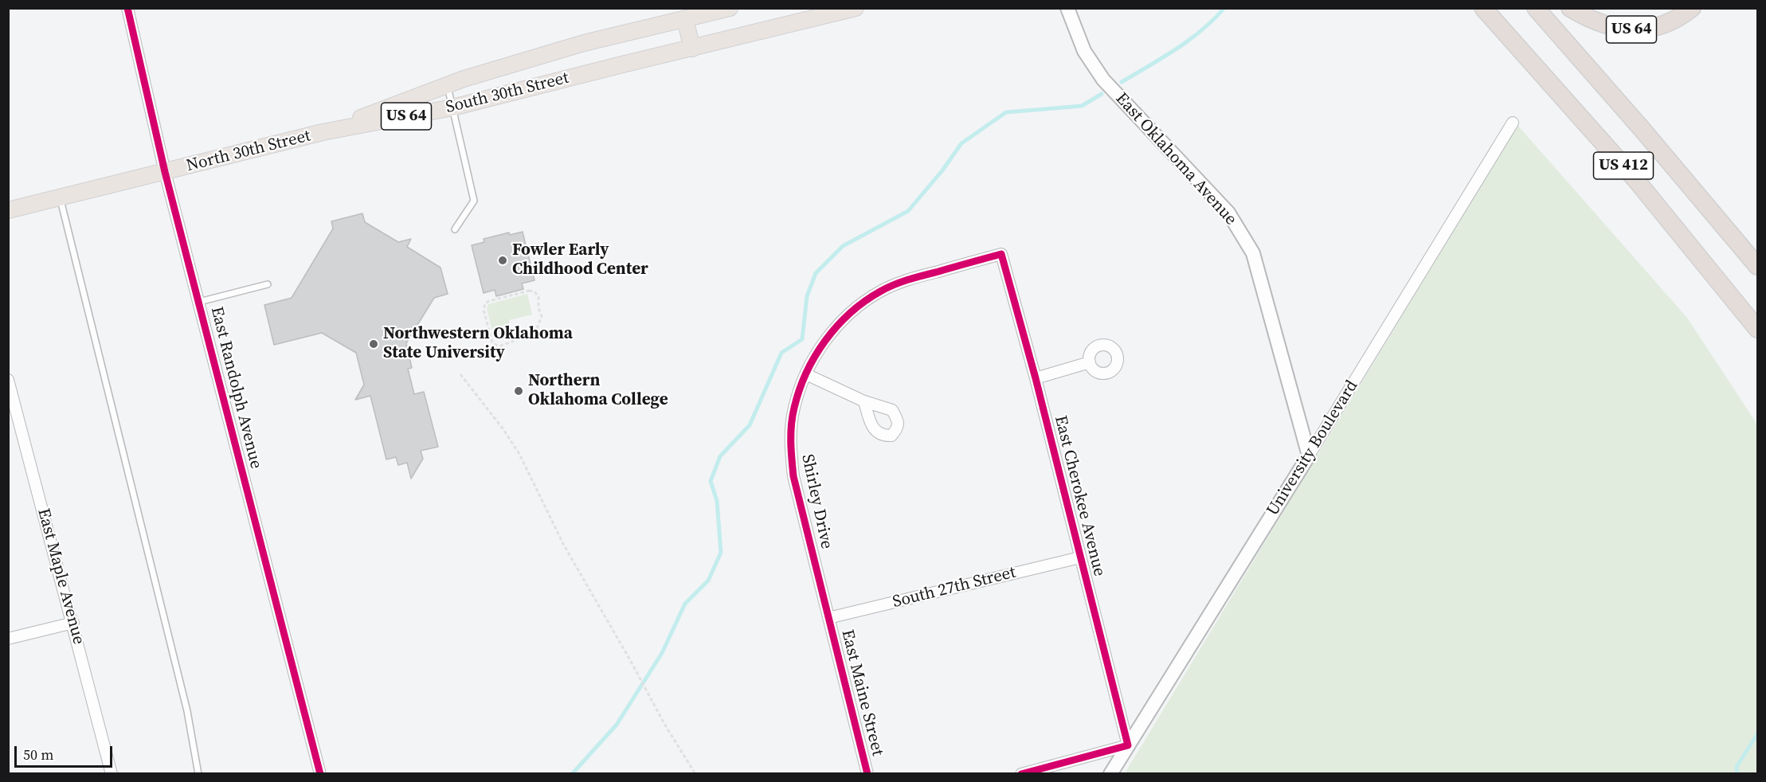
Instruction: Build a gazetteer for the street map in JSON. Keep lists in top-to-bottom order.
{
  "streets": {
    "highway": ["US 64", "US 412"],
    "main road": ["South 30th Street", "North 30th Street"],
    "street": [
      "East Oklahoma Avenue",
      "East Randolph Avenue",
      "University Boulevard",
      "East Cherokee Avenue",
      "Shirley Drive",
      "East Maple Avenue",
      "South 27th Street",
      "East Maine Street"
    ]
  },
  "crossings": [
    ["South 30th Street", "North 30th Street"],
    ["North 30th Street", "East Randolph Avenue"],
    ["East Oklahoma Avenue", "University Boulevard"],
    ["University Boulevard", "East Cherokee Avenue"],
    ["East Cherokee Avenue", "Shirley Drive"],
    ["East Cherokee Avenue", "South 27th Street"],
    ["Shirley Drive", "South 27th Street"],
    ["Shirley Drive", "East Maine Street"],
    ["South 27th Street", "East Maine Street"]
  ],
  "places": ["Fowler Early Childhood Center", "Northwestern Oklahoma State University", "Northern Oklahoma College"],
  "scale_bar": "50 m"
}
